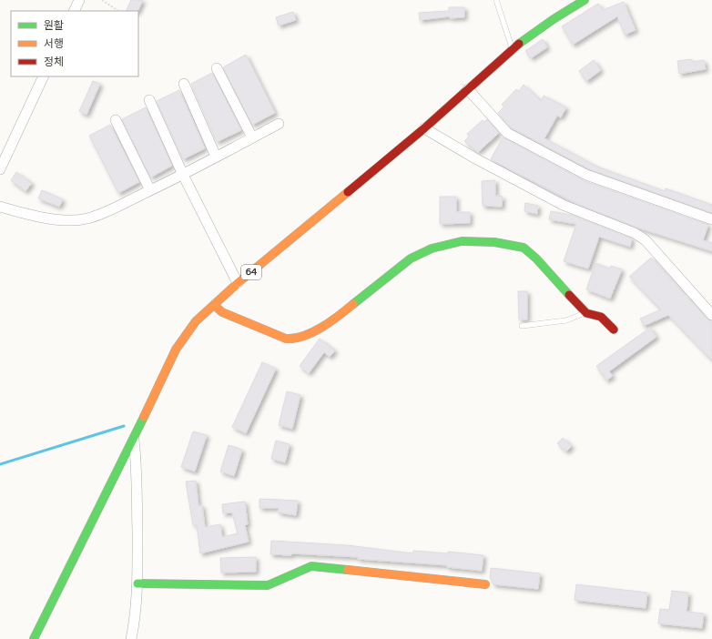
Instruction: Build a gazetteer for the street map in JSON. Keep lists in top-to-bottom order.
{
  "streets": {
    "main road": ["64"]
  },
  "legend": ["원활", "서행", "정체"]
}
